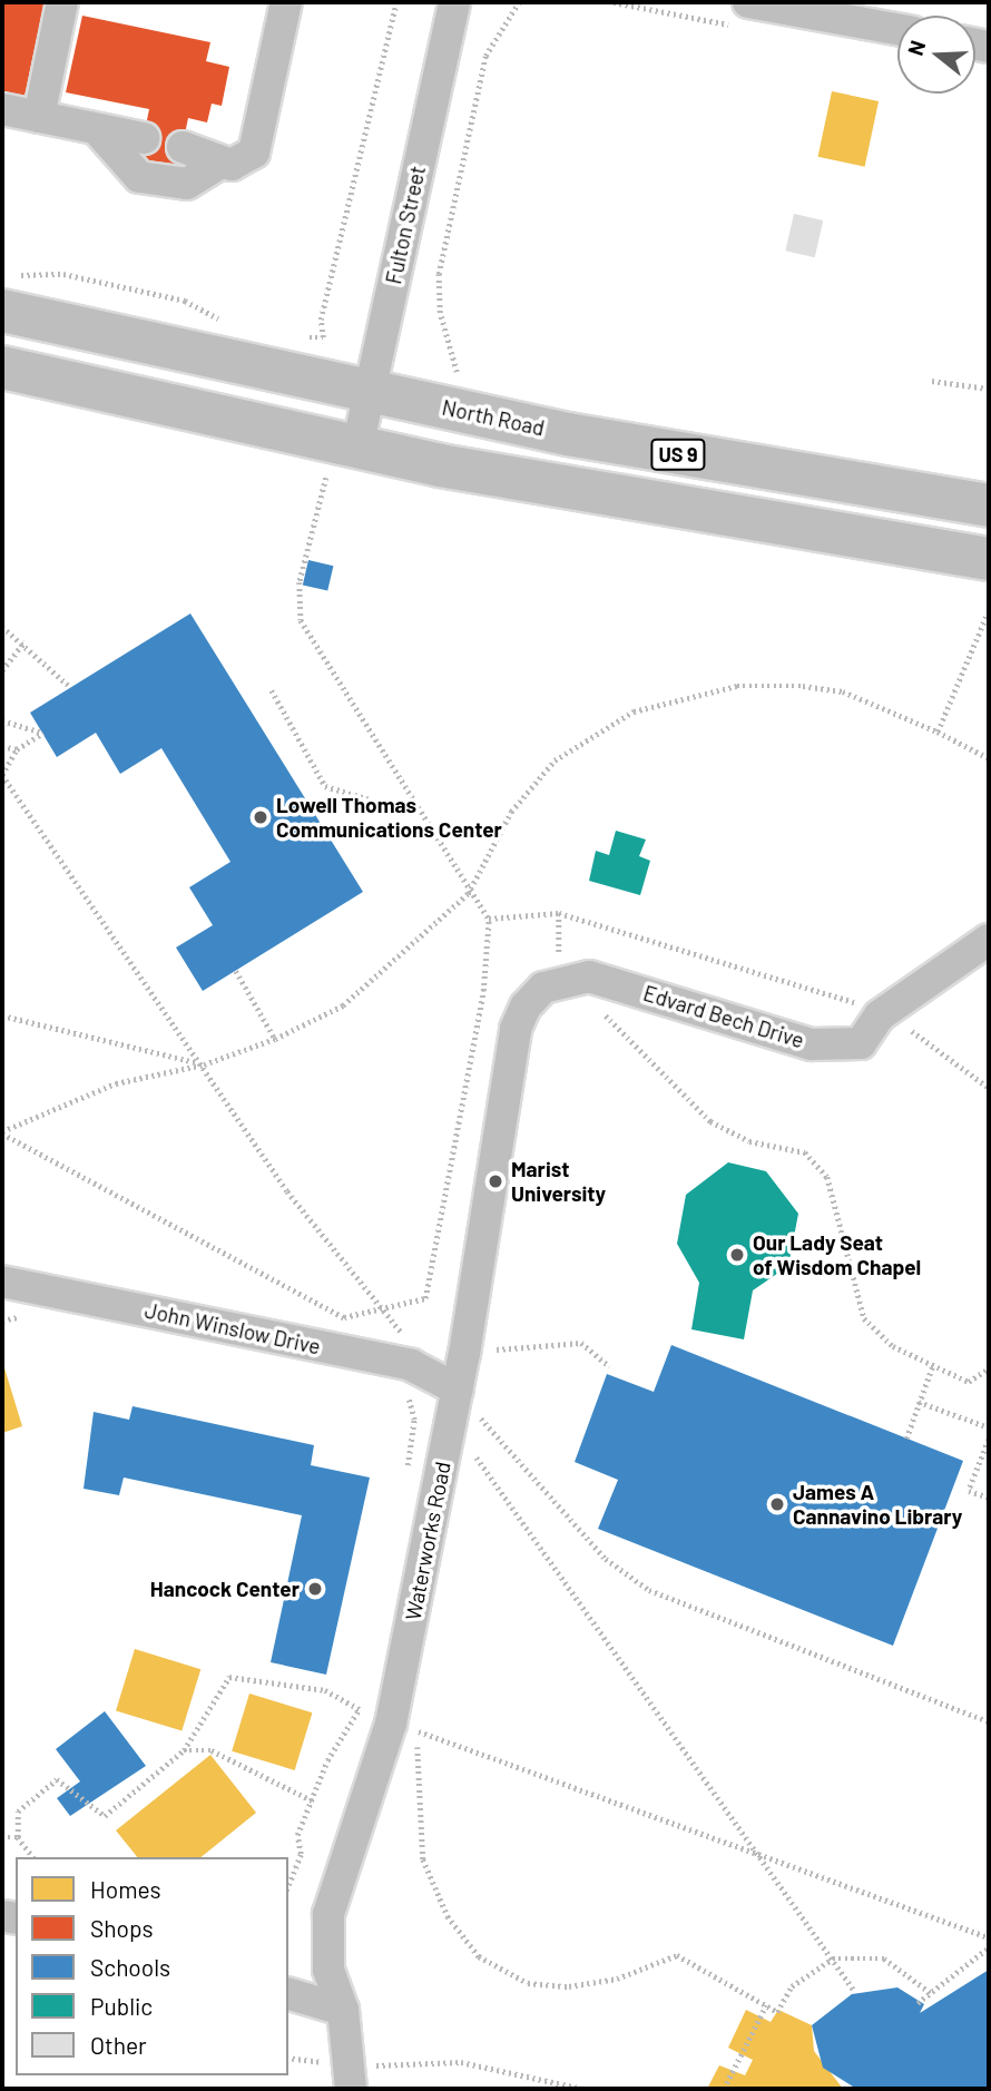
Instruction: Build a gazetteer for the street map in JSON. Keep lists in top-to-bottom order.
{
  "streets": {
    "highway": ["North Road", "US 9"],
    "street": [
      "Fulton Street",
      "Edvard Bech Drive",
      "John Winslow Drive",
      "Waterworks Road"
    ]
  },
  "crossings": [
    ["Fulton Street", "North Road"],
    ["Edvard Bech Drive", "Waterworks Road"],
    ["John Winslow Drive", "Waterworks Road"]
  ],
  "places": [
    "Lowell Thomas Communications Center",
    "Marist University",
    "Our Lady Seat of Wisdom Chapel",
    "James A Cannavino Library",
    "Hancock Center"
  ],
  "legend": [
    "Homes",
    "Shops",
    "Schools",
    "Public",
    "Other"
  ],
  "north": "left"
}
